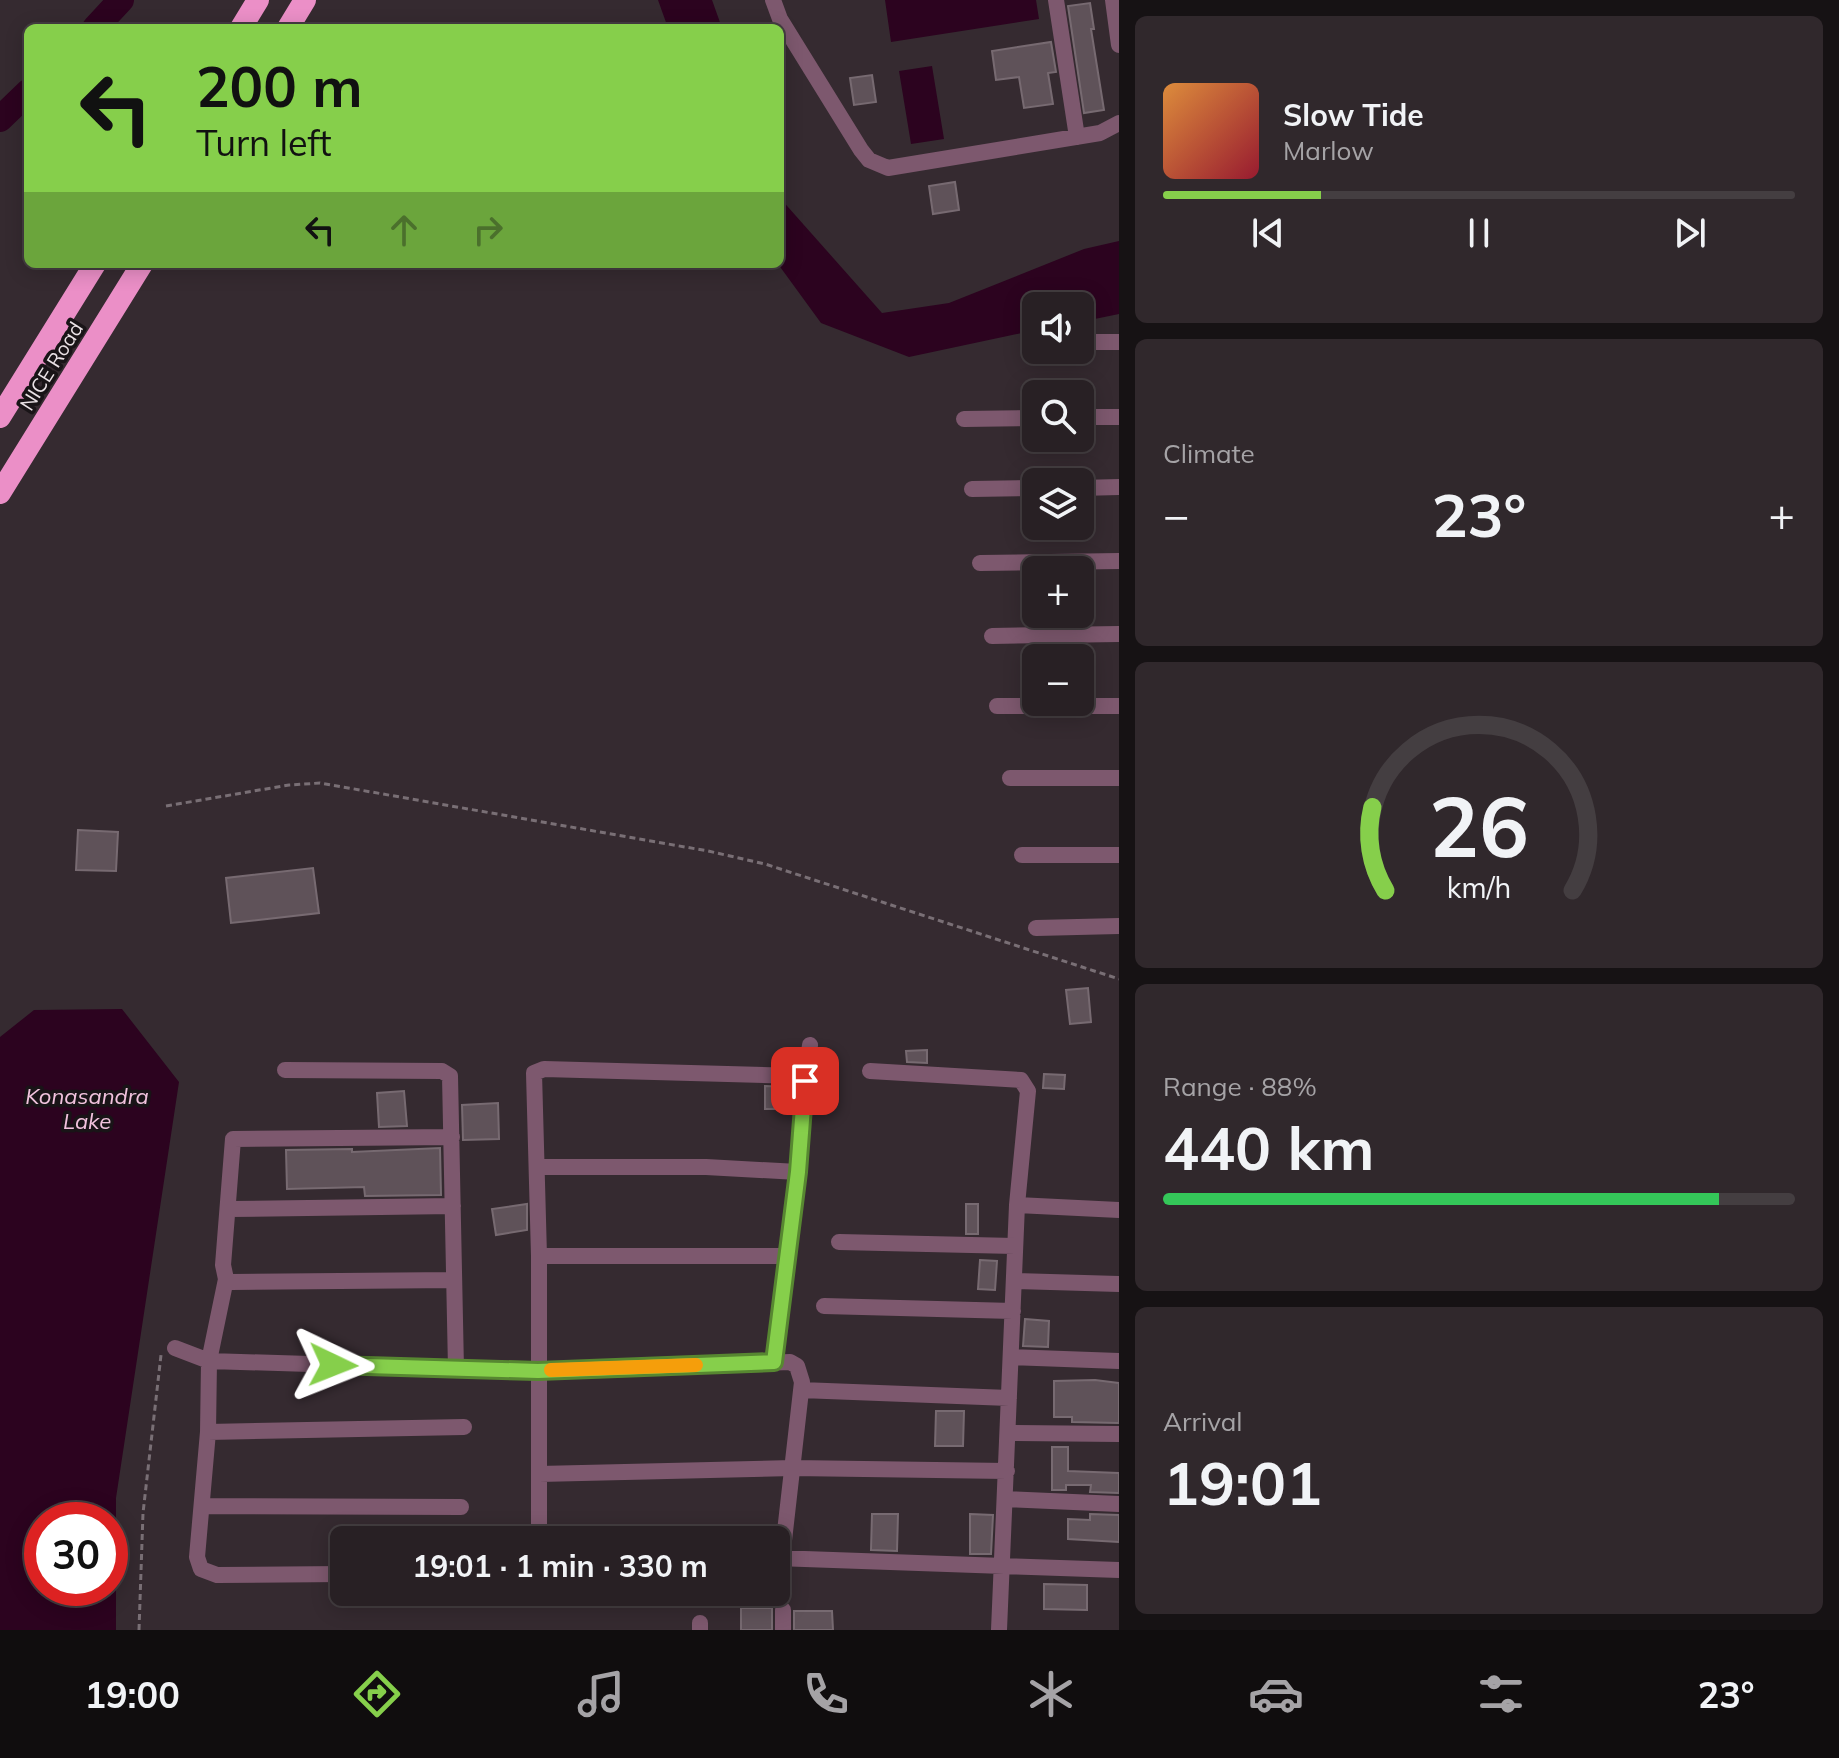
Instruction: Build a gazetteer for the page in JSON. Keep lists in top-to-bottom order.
{
  "streets": {
    "highway": ["NICE Road"]
  },
  "water": ["Konasandra Lake"],
  "page": {
    "turn": ["200 m", "Turn left"],
    "song": ["Slow Tide", "Marlow"],
    "map_buttons": ["+", "−"],
    "tile": [
      "Climate",
      ["Range · 88%", "440 km"],
      ["Arrival", "19:01"]
    ],
    "heat": ["−", "23°", "+"],
    "limit": "30",
    "trip": "19:01 · 1 min · 330 m",
    "tabs": ["19:00", "23°"],
    "gauge": ["26", "km/h"]
  }
}
